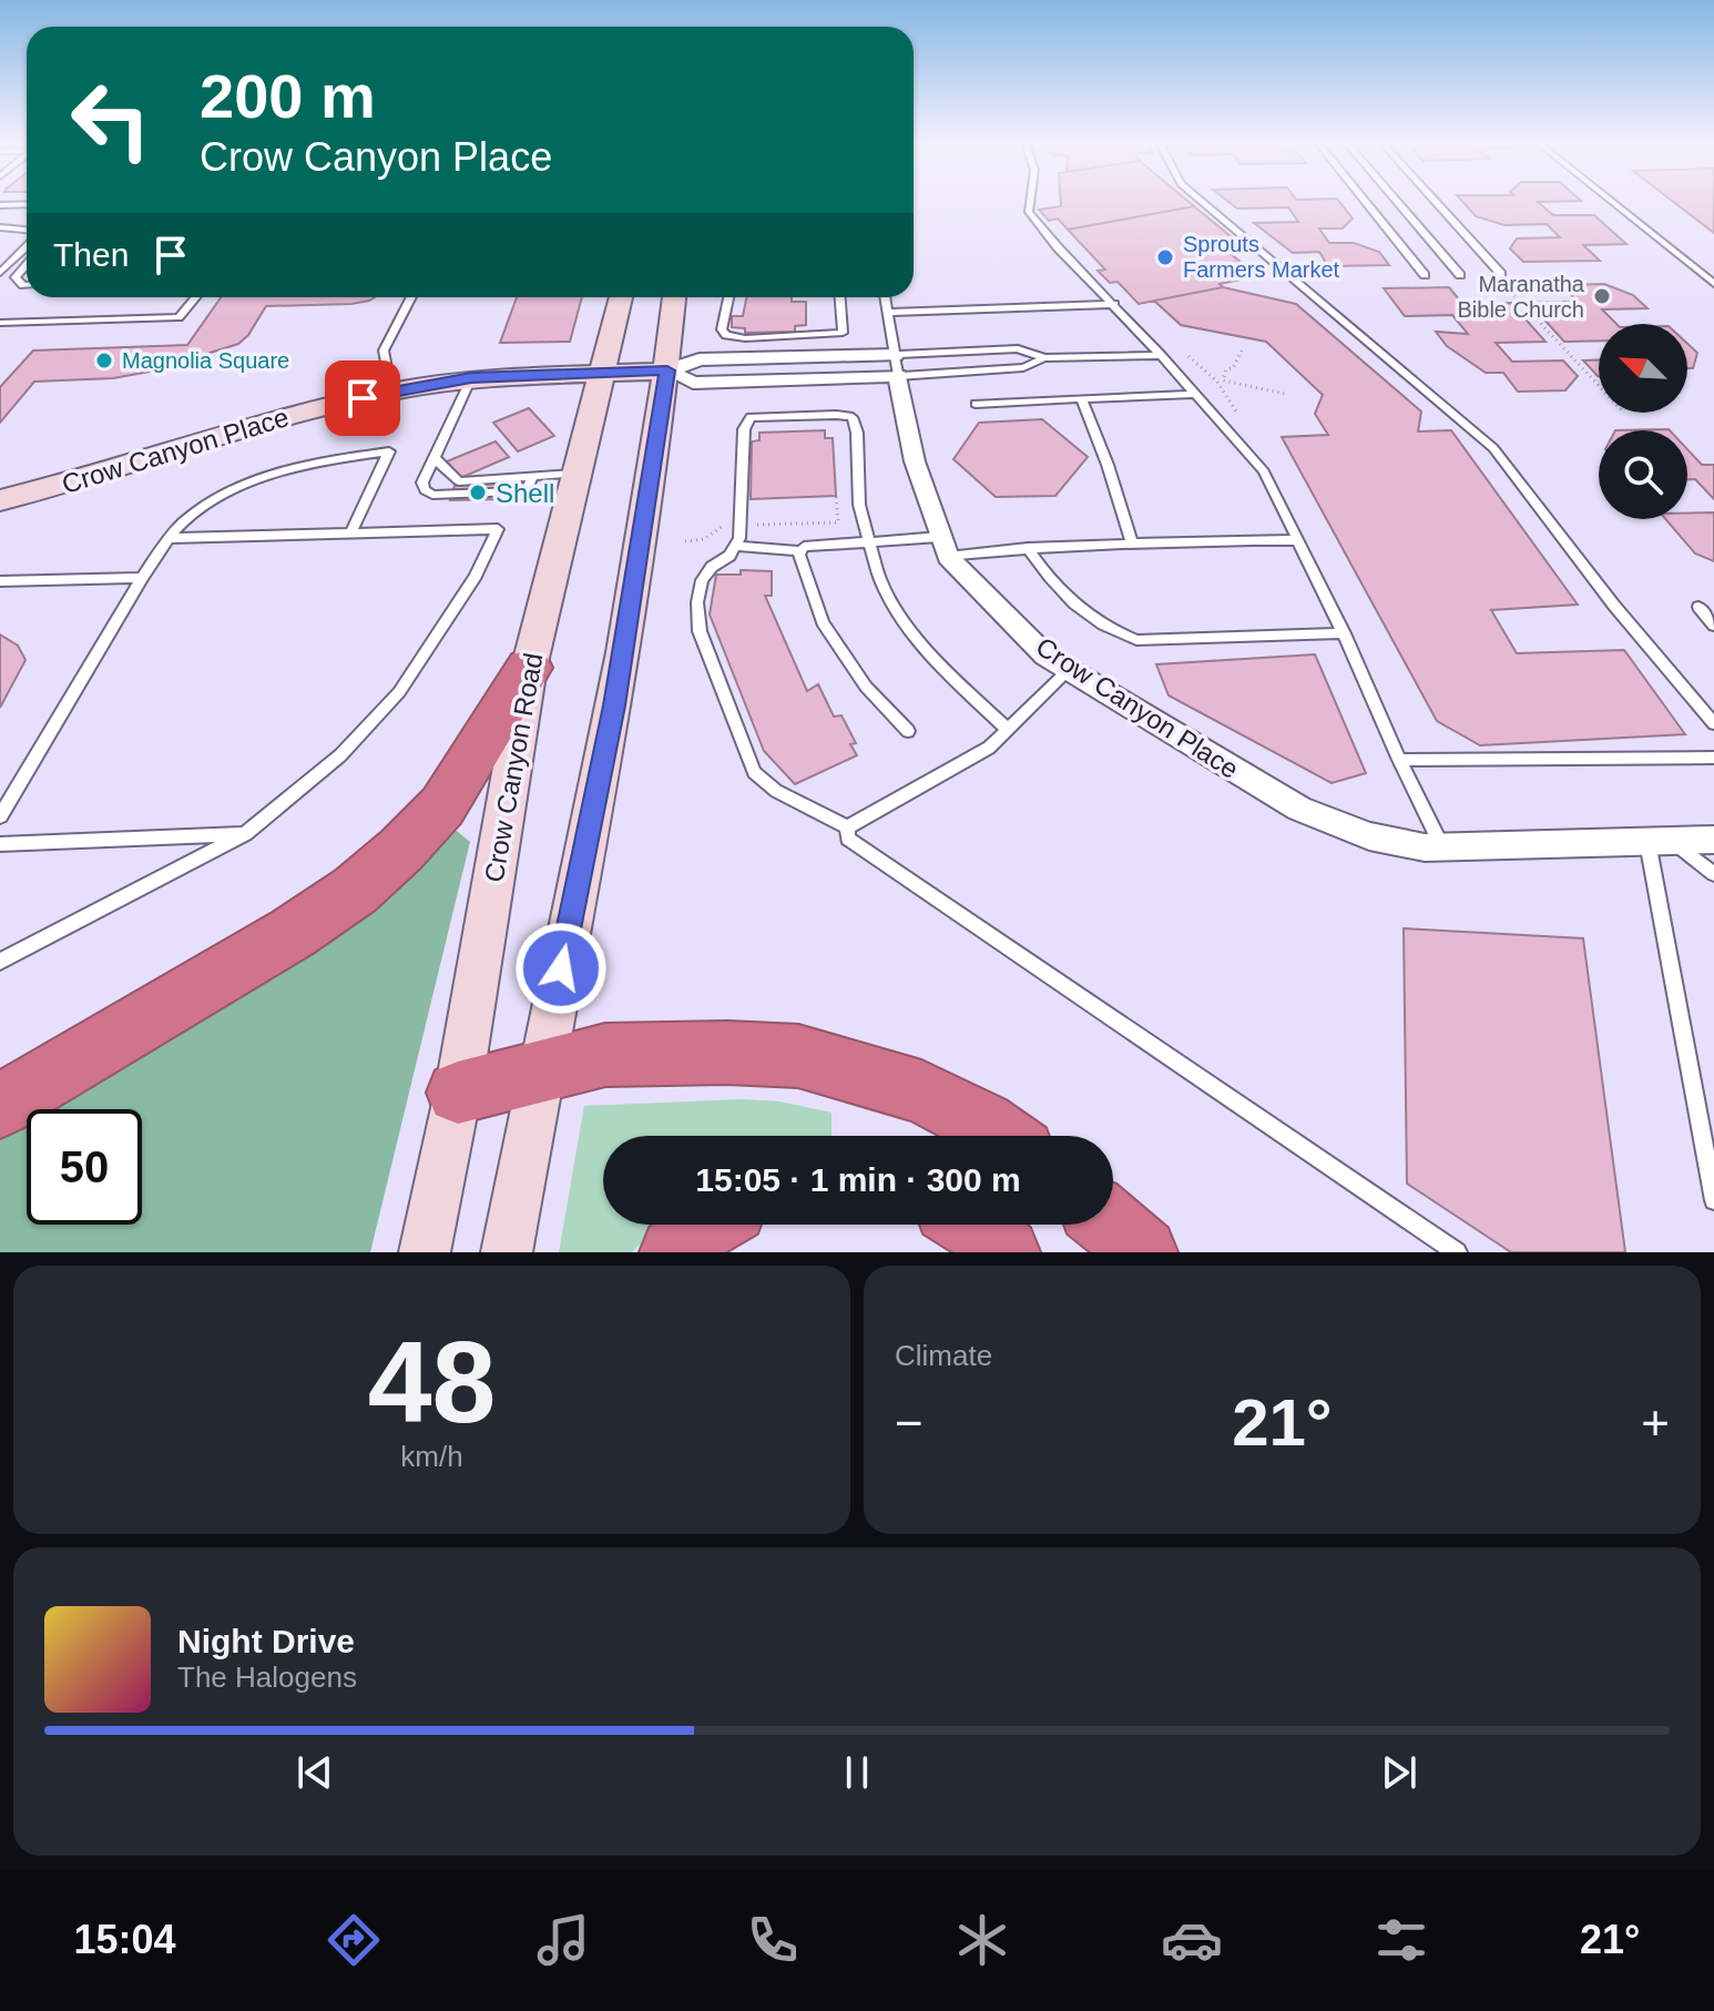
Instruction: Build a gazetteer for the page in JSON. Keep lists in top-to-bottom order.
{
  "streets": {
    "main road": ["Crow Canyon Place", "Crow Canyon Road"]
  },
  "crossings": [
    ["Crow Canyon Place", "Crow Canyon Road"]
  ],
  "places": [
    "Sprouts Farmers Market",
    "Maranatha Bible Church",
    "Magnolia Square",
    "Shell"
  ],
  "north": "top left",
  "page": {
    "turn": ["200 m", "Crow Canyon Place"],
    "then": "Then",
    "limit": "50",
    "trip": "15:05 · 1 min · 300 m",
    "tile": [
      ["48", "km/h"],
      "Climate"
    ],
    "heat": ["−", "21°", "+"],
    "song": ["Night Drive", "The Halogens"],
    "tabs": ["15:04", "21°"]
  }
}
